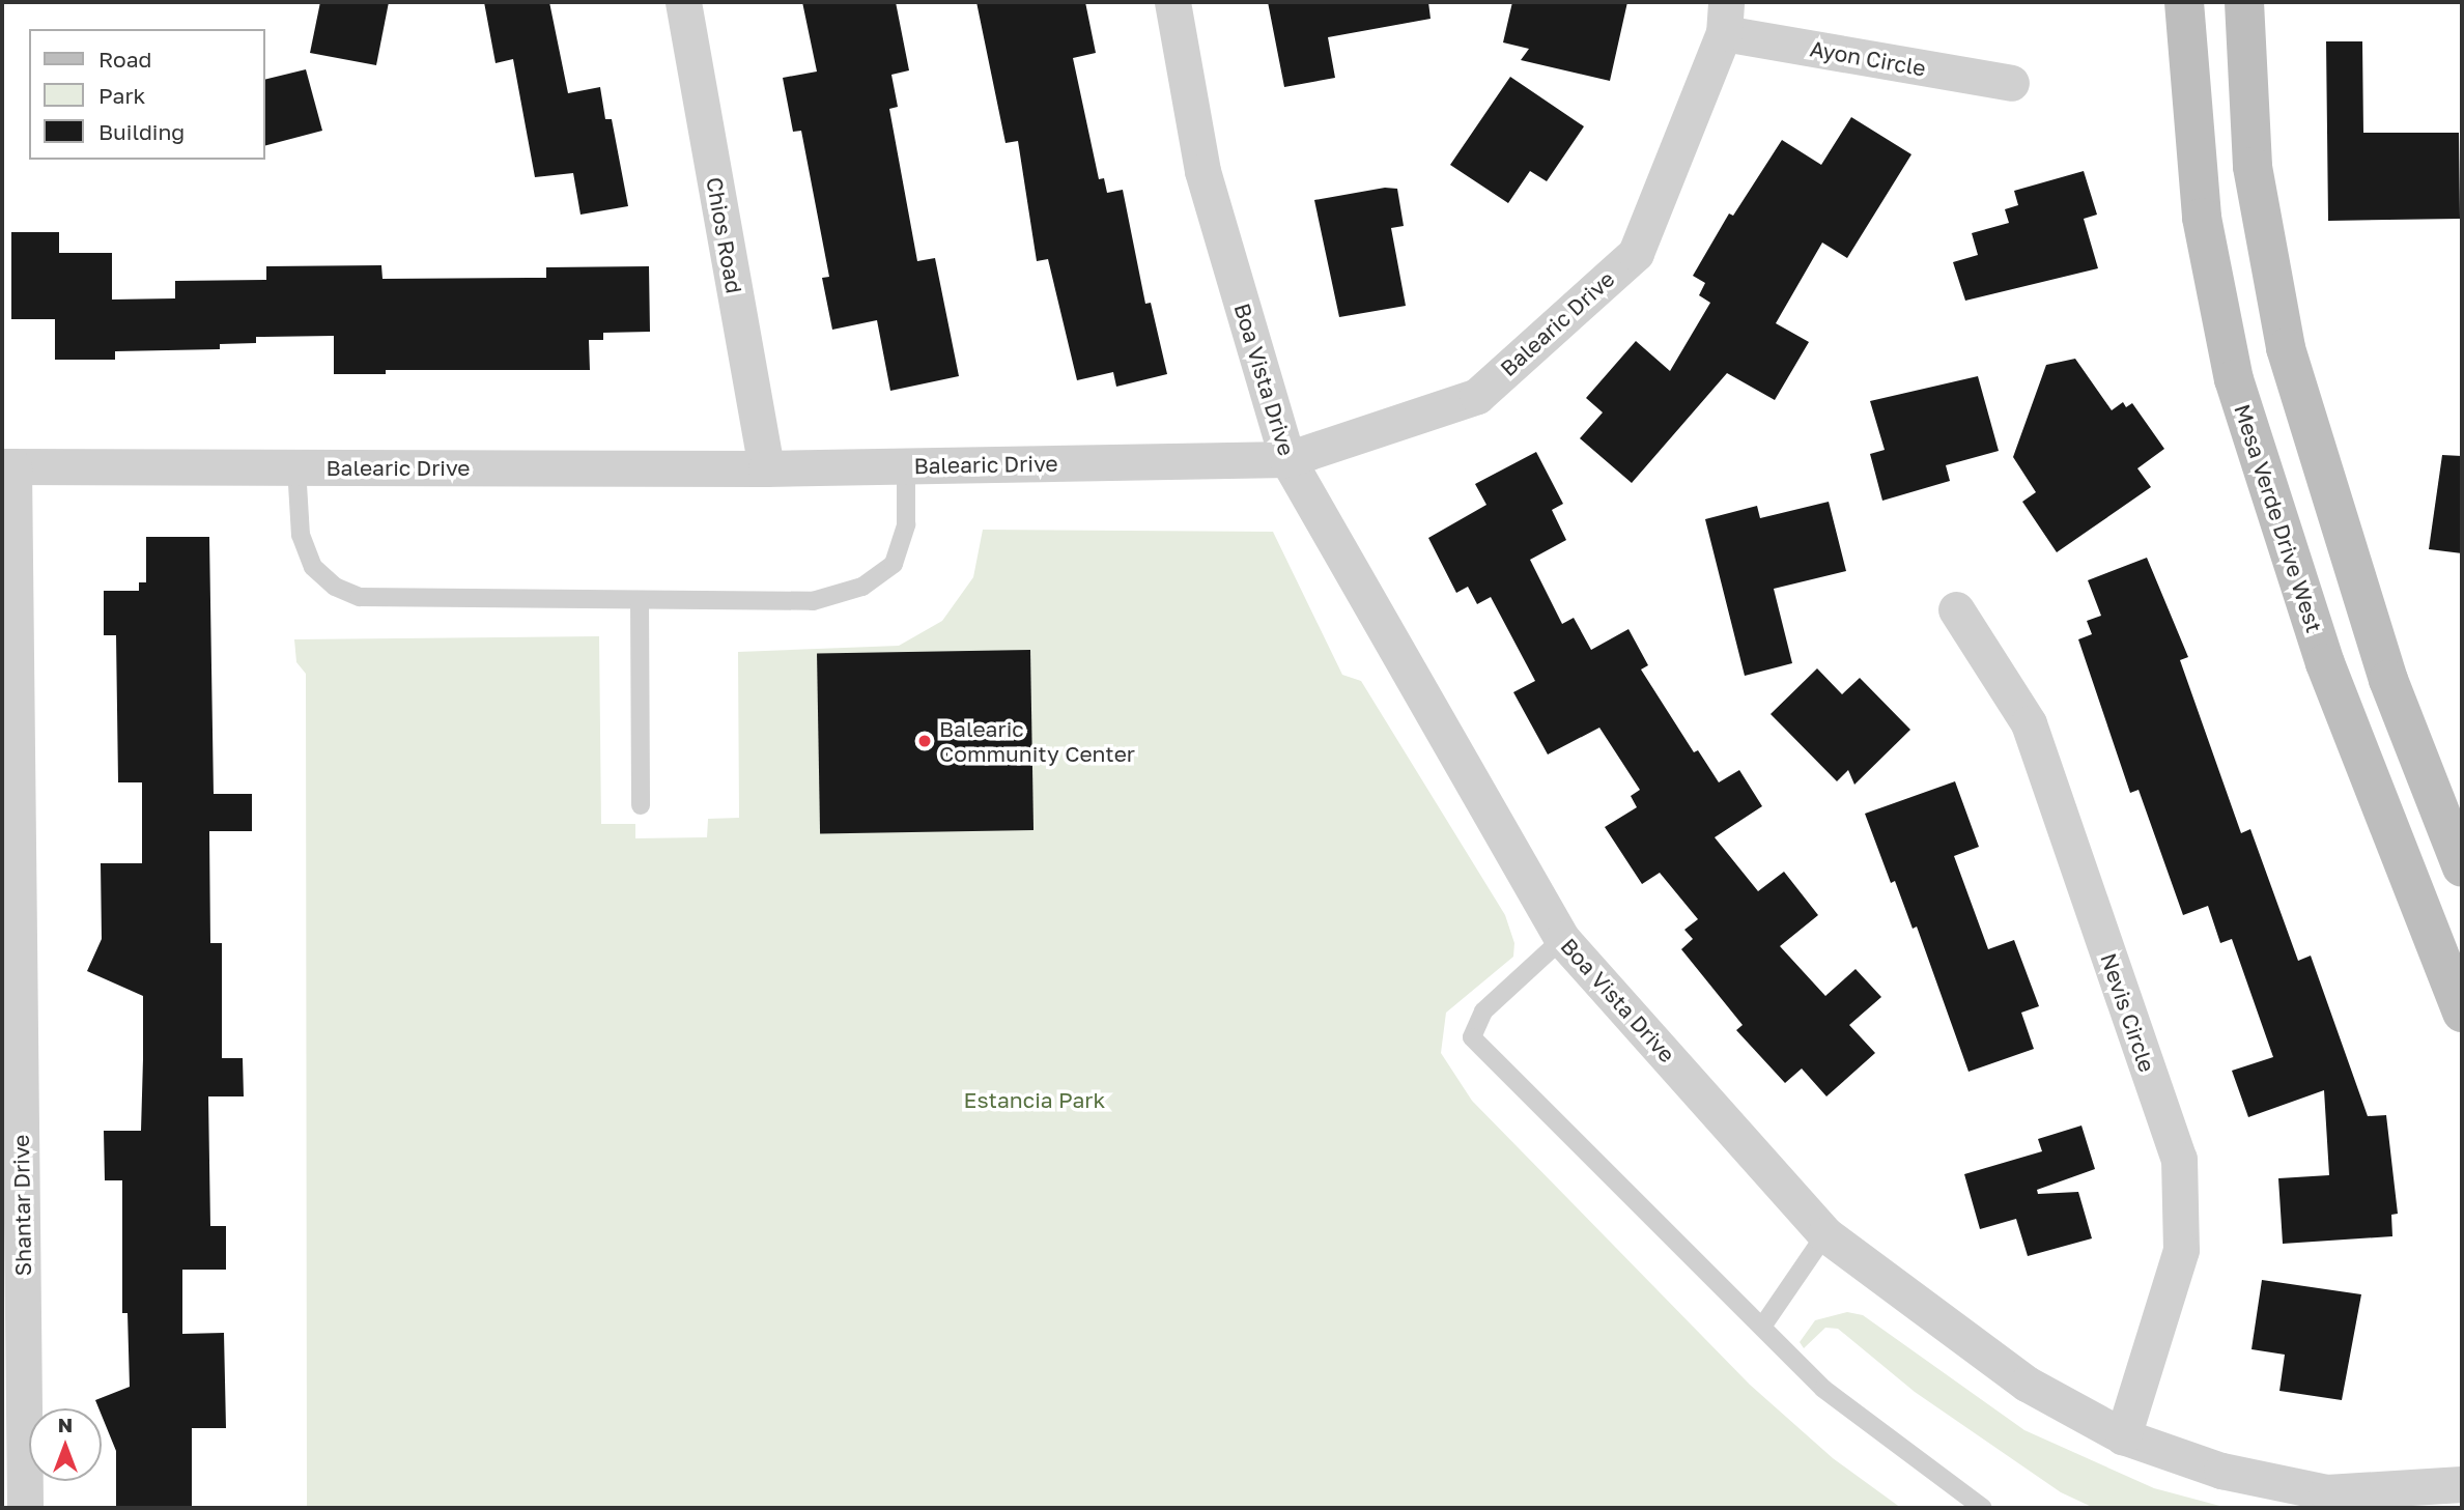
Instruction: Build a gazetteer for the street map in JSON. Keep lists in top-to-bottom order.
{
  "streets": {
    "street": [
      "Ayon Circle",
      "Chios Road",
      "Balearic Drive",
      "Boa Vista Drive",
      "Mesa Verde Drive West",
      "Nevis Circle",
      "Shantar Drive"
    ]
  },
  "crossings": [
    ["Ayon Circle", "Balearic Drive"],
    ["Chios Road", "Balearic Drive"],
    ["Balearic Drive", "Boa Vista Drive"],
    ["Balearic Drive", "Shantar Drive"],
    ["Boa Vista Drive", "Nevis Circle"]
  ],
  "parks": ["Estancia Park"],
  "places": ["Balearic Community Center"],
  "legend": ["Road", "Park", "Building"],
  "north": "top"
}
